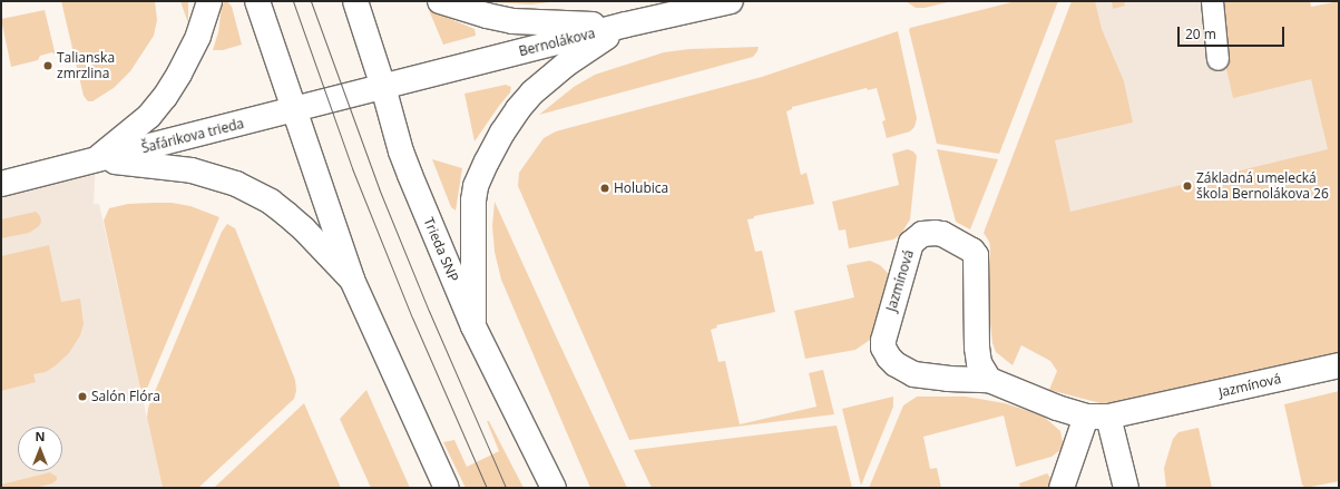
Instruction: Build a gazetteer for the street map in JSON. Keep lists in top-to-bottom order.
{
  "streets": {
    "street": [
      "Bernolákova",
      "Šafárikova trieda",
      "Trieda SNP",
      "Jazmínová"
    ]
  },
  "crossings": [
    ["Bernolákova", "Šafárikova trieda"],
    ["Bernolákova", "Trieda SNP"],
    ["Šafárikova trieda", "Trieda SNP"]
  ],
  "places": [
    "Talianska zmrzlina",
    "Základná umelecká škola Bernolákova 26",
    "Holubica",
    "Salón Flóra"
  ],
  "scale_bar": "20 m",
  "north": "top"
}
